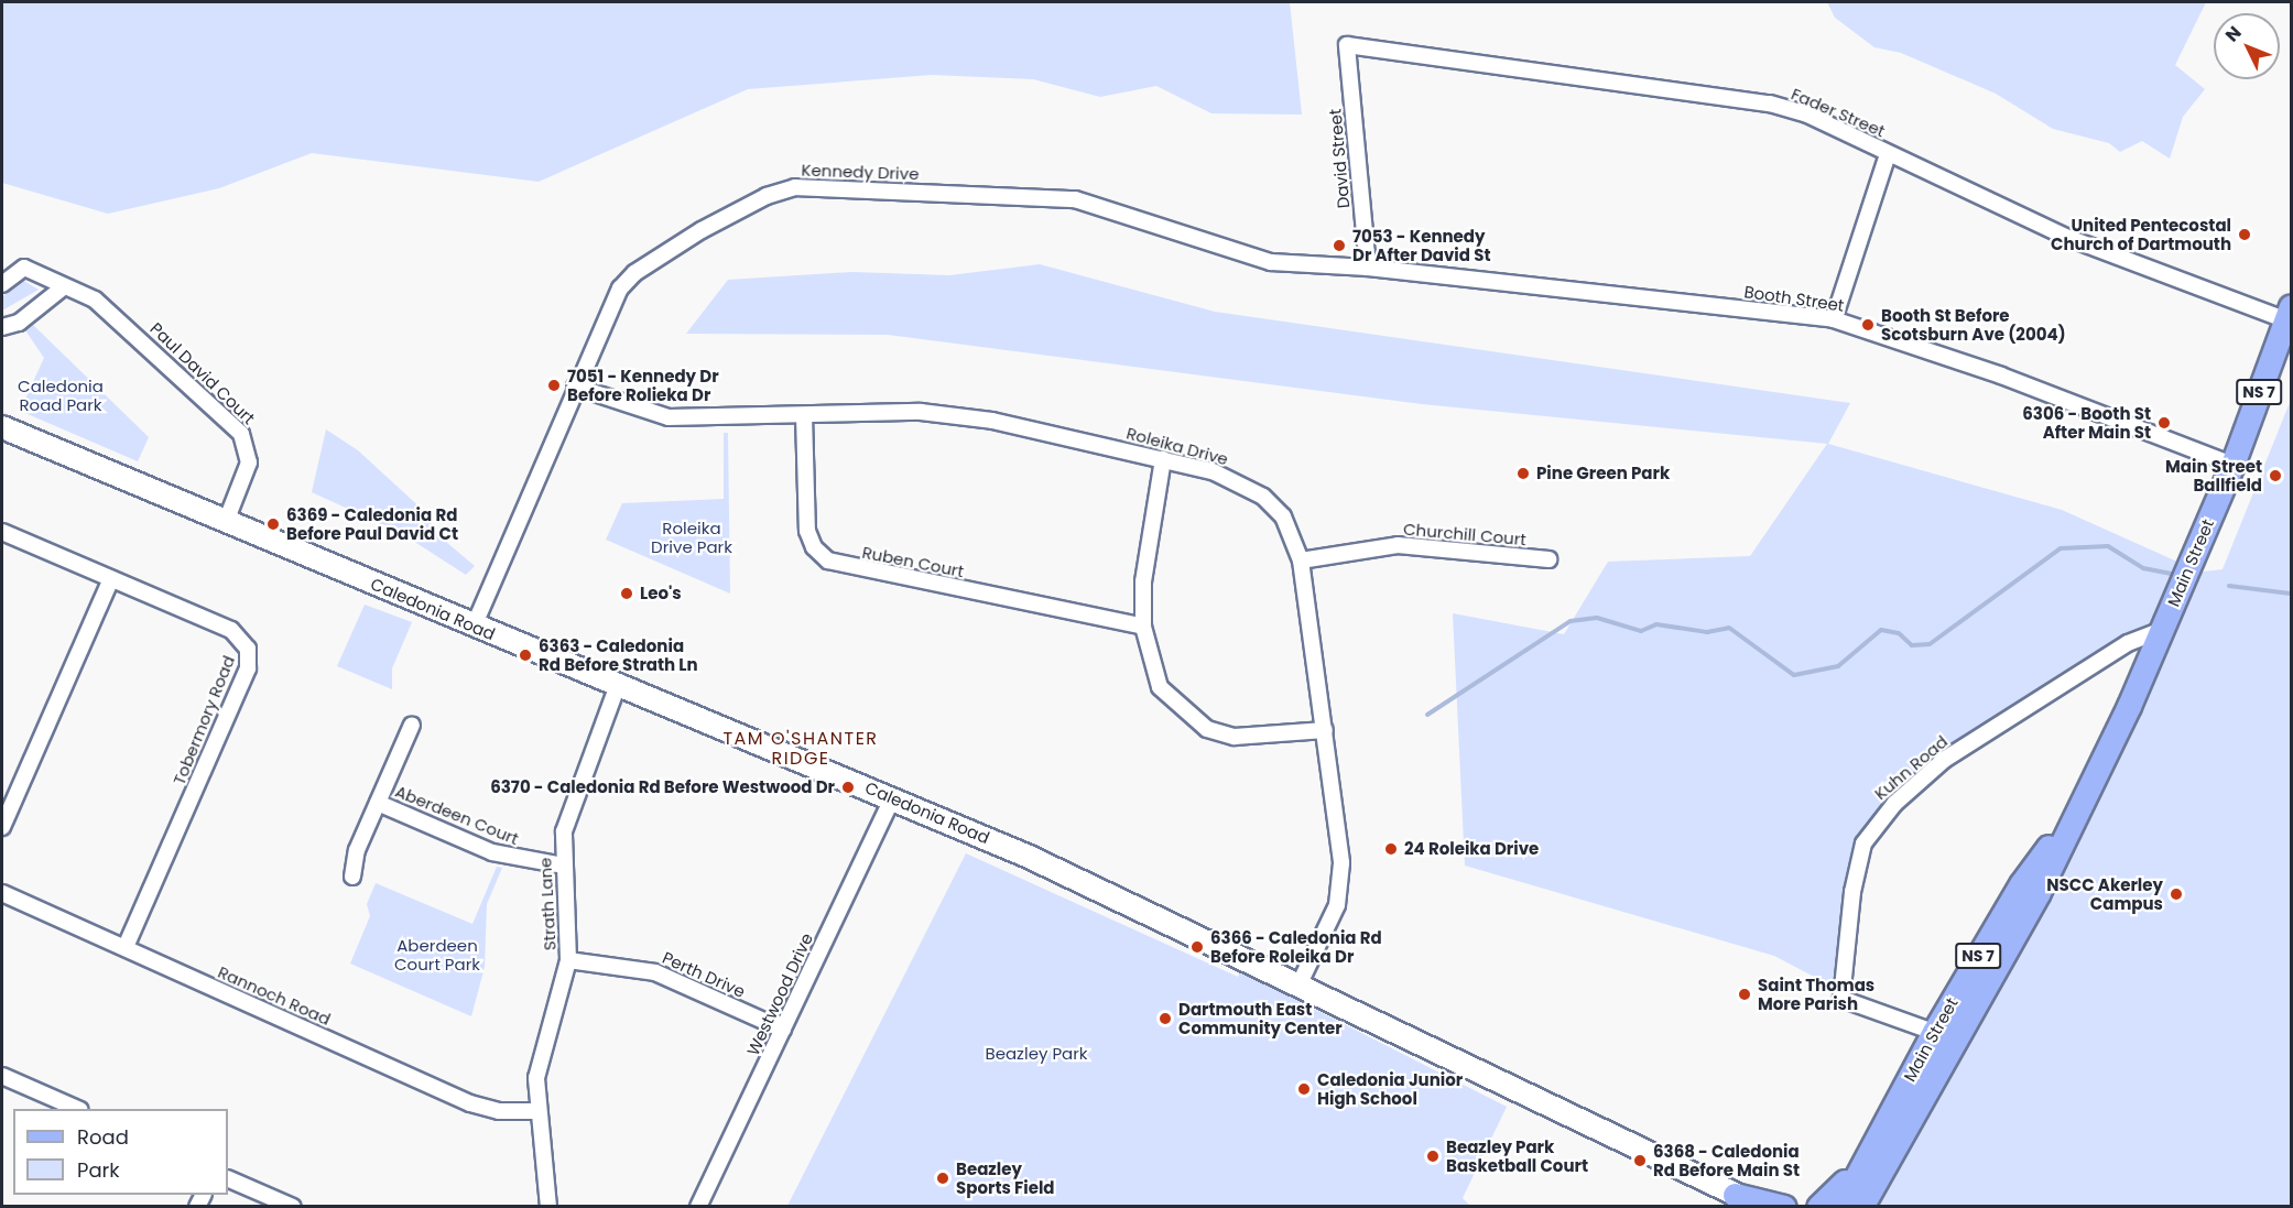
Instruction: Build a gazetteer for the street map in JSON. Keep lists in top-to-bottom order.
{
  "streets": {
    "main road": ["NS 7", "Main Street"],
    "street": [
      "Fader Street",
      "David Street",
      "Kennedy Drive",
      "Booth Street",
      "Paul David Court",
      "Roleika Drive",
      "Churchill Court",
      "Ruben Court",
      "Caledonia Road",
      "Tobermory Road",
      "Kuhn Road",
      "Aberdeen Court",
      "Strath Lane",
      "Perth Drive",
      "Westwood Drive",
      "Rannoch Road"
    ]
  },
  "crossings": [
    ["Fader Street", "David Street"],
    ["Fader Street", "Main Street"],
    ["David Street", "Kennedy Drive"],
    ["David Street", "Booth Street"],
    ["Kennedy Drive", "Booth Street"],
    ["Kennedy Drive", "Roleika Drive"],
    ["Kennedy Drive", "Caledonia Road"],
    ["Booth Street", "Main Street"],
    ["Paul David Court", "Caledonia Road"],
    ["Roleika Drive", "Churchill Court"],
    ["Roleika Drive", "Ruben Court"],
    ["Roleika Drive", "Caledonia Road"],
    ["Main Street", "Kuhn Road"],
    ["Caledonia Road", "Strath Lane"],
    ["Caledonia Road", "Westwood Drive"],
    ["Tobermory Road", "Rannoch Road"],
    ["Aberdeen Court", "Strath Lane"],
    ["Strath Lane", "Perth Drive"],
    ["Strath Lane", "Rannoch Road"],
    ["Perth Drive", "Westwood Drive"]
  ],
  "districts": ["TAM O'SHANTER RIDGE"],
  "parks": [
    "Caledonia Road Park",
    "Roleika Drive Park",
    "Aberdeen Court Park",
    "Beazley Park"
  ],
  "places": [
    "United Pentecostal Church of Dartmouth",
    "7053 - Kennedy Dr After David St",
    "Booth St Before Scotsburn Ave (2004)",
    "7051 - Kennedy Dr Before Rolieka Dr",
    "6306 - Booth St After Main St",
    "Pine Green Park",
    "Main Street Ballfield",
    "6369 - Caledonia Rd Before Paul David Ct",
    "Leo's",
    "6363 - Caledonia Rd Before Strath Ln",
    "6370 - Caledonia Rd Before Westwood Dr",
    "24 Roleika Drive",
    "NSCC Akerley Campus",
    "6366 - Caledonia Rd Before Roleika Dr",
    "Saint Thomas More Parish",
    "Dartmouth East Community Center",
    "Caledonia Junior High School",
    "Beazley Park Basketball Court",
    "6368 - Caledonia Rd Before Main St",
    "Beazley Sports Field"
  ],
  "legend": ["Road", "Park"],
  "north": "top left"
}
